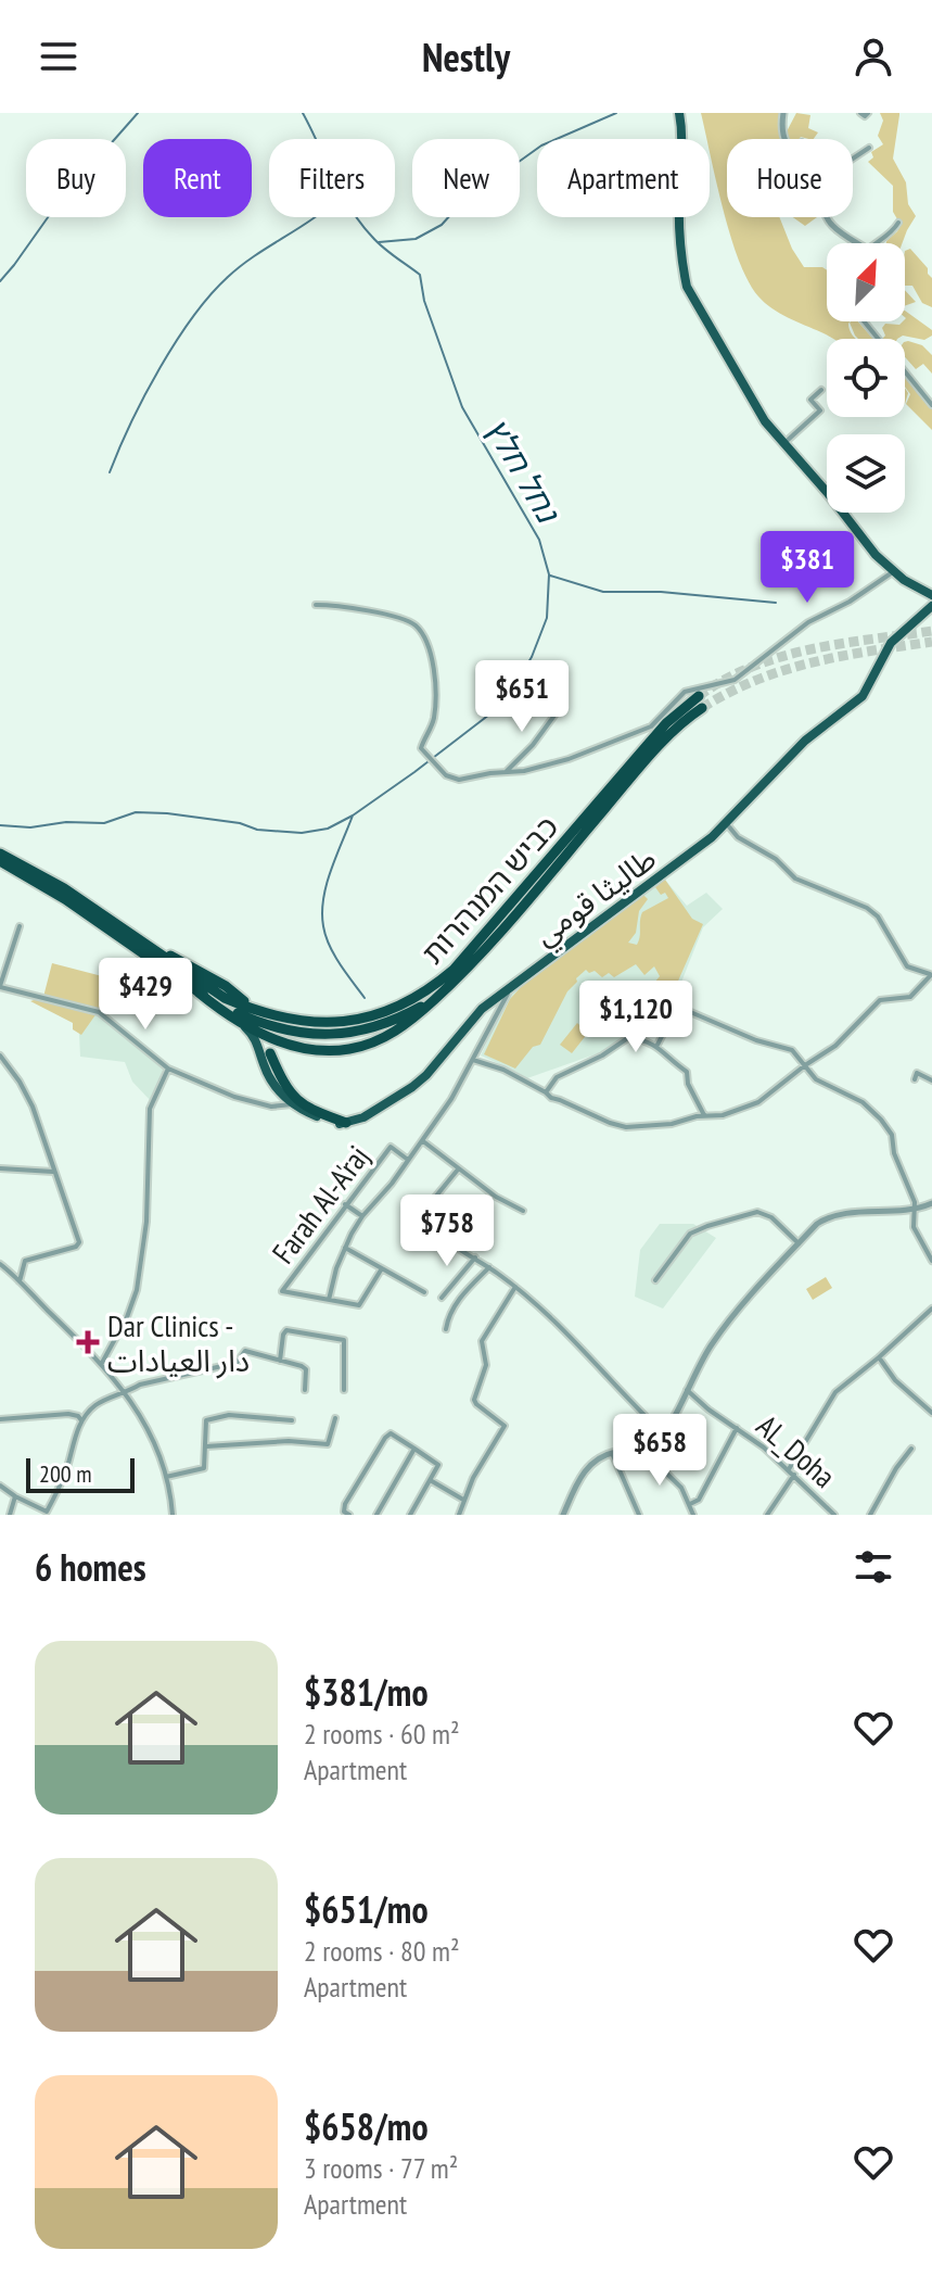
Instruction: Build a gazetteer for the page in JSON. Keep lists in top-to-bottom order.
{
  "streets": {
    "highway": ["כביש המנהרות"],
    "main road": ["طاليثا قومي"],
    "street": ["Farah Al-A'raj", "AL_Doha"]
  },
  "water": ["נחל חלץ"],
  "places": {
    "health": ["Dar Clinics - دار العيادات"]
  },
  "scale_bar": "200 m",
  "north": "top right",
  "page": {
    "header": "Nestly",
    "chip": [
      "Buy",
      "Rent",
      "Filters",
      "New",
      "Apartment",
      "House"
    ],
    "price": [
      "$381",
      "$651",
      "$429",
      "$1,120",
      "$758",
      "$658"
    ],
    "scale": "200 m",
    "heading": "6 homes",
    "list": [
      {
        "name": "$381/mo",
        "note": "2 rooms · 60 m² · Apartment"
      },
      {
        "name": "$651/mo",
        "note": "2 rooms · 80 m² · Apartment"
      },
      {
        "name": "$658/mo",
        "note": "3 rooms · 77 m² · Apartment"
      }
    ]
  }
}
